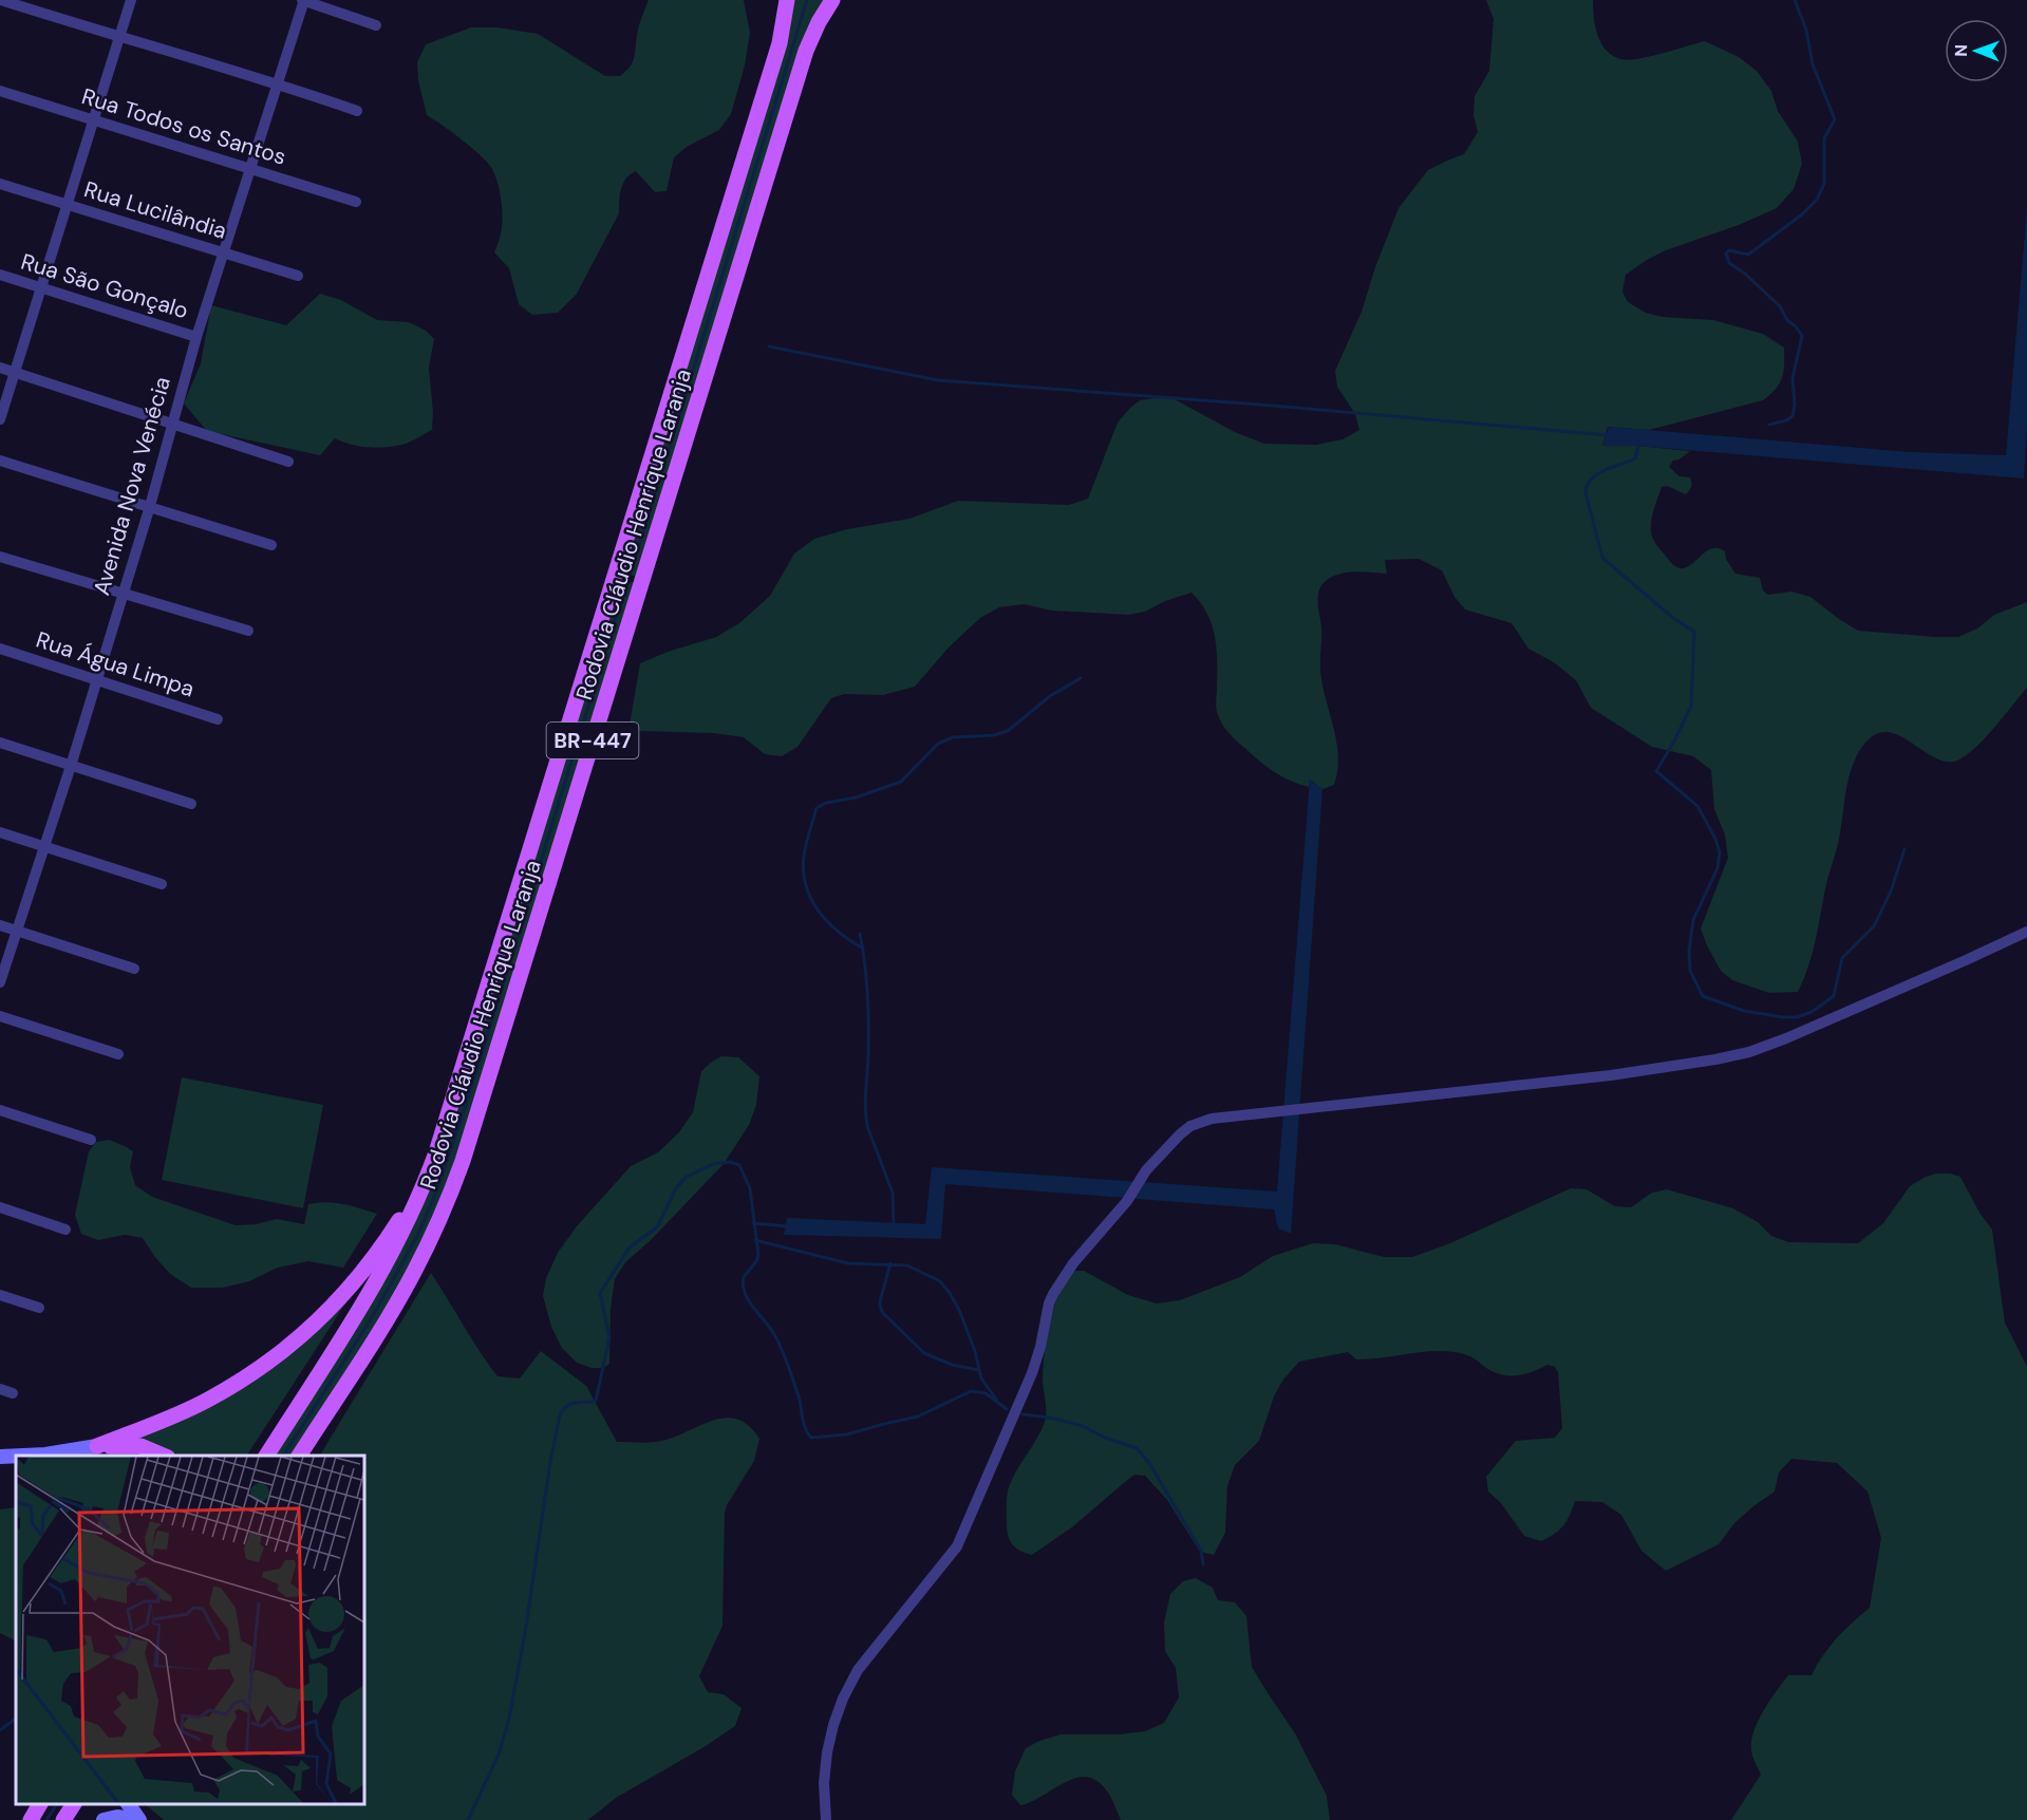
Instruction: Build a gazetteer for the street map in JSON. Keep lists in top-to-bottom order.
{
  "streets": {
    "main road": ["Rodovia Cláudio Henrique Laranja", "BR-447"],
    "street": [
      "Rua Todos os Santos",
      "Rua Lucilândia",
      "Rua São Gonçalo",
      "Avenida Nova Venécia",
      "Rua Água Limpa"
    ]
  },
  "crossings": [
    ["Rua Todos os Santos", "Avenida Nova Venécia"],
    ["Rua Lucilândia", "Avenida Nova Venécia"],
    ["Rua São Gonçalo", "Avenida Nova Venécia"],
    ["Avenida Nova Venécia", "Rua Água Limpa"]
  ],
  "north": "left"
}
